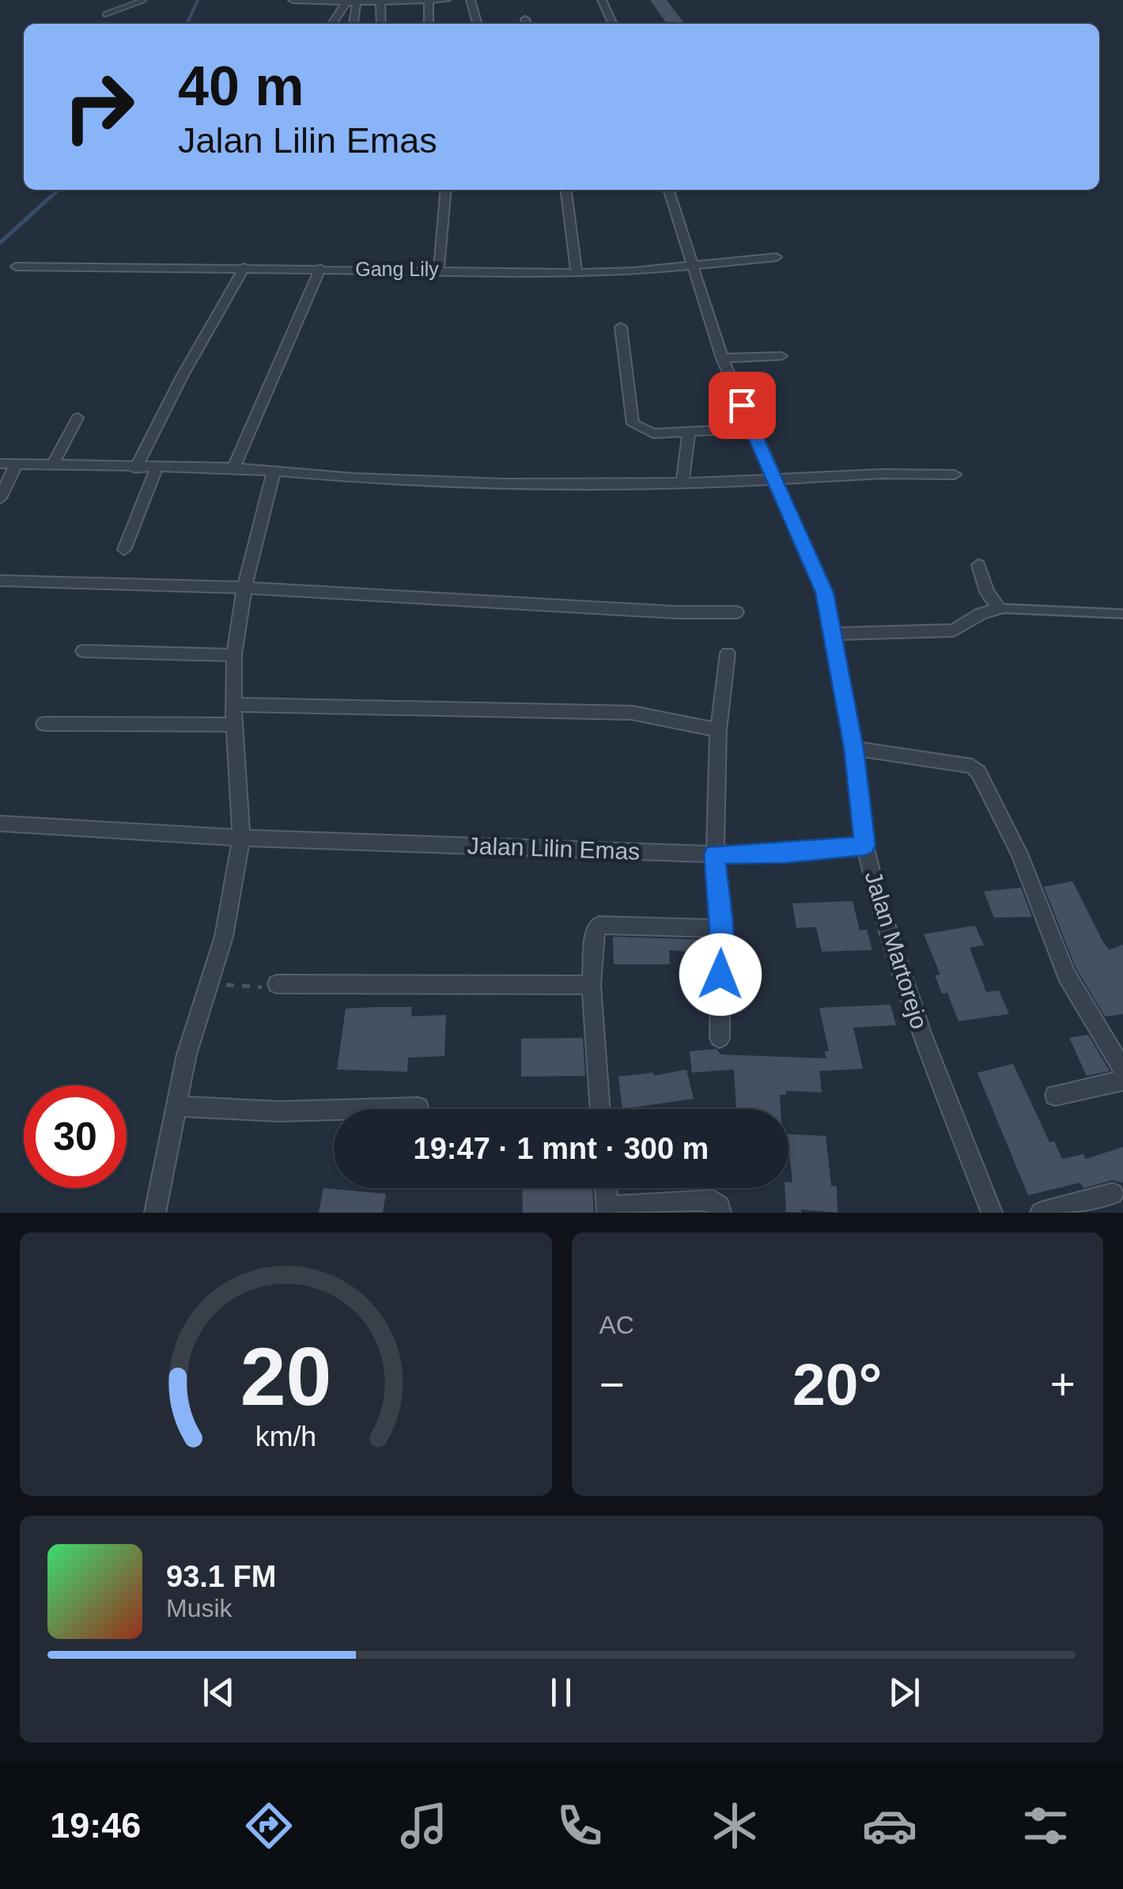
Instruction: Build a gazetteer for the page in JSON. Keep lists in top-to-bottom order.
{
  "streets": {
    "street": ["Gang Lily", "Jalan Lilin Emas", "Jalan Martorejo"]
  },
  "crossings": [
    ["Gang Lily", "Jalan Martorejo"],
    ["Jalan Lilin Emas", "Jalan Martorejo"]
  ],
  "page": {
    "turn": ["40 m", "Jalan Lilin Emas"],
    "limit": "30",
    "trip": "19:47 · 1 mnt · 300 m",
    "tile": "AC",
    "heat": ["−", "20°", "+"],
    "song": ["93.1 FM", "Musik"],
    "tabs": "19:46",
    "gauge": ["20", "km/h"]
  }
}
